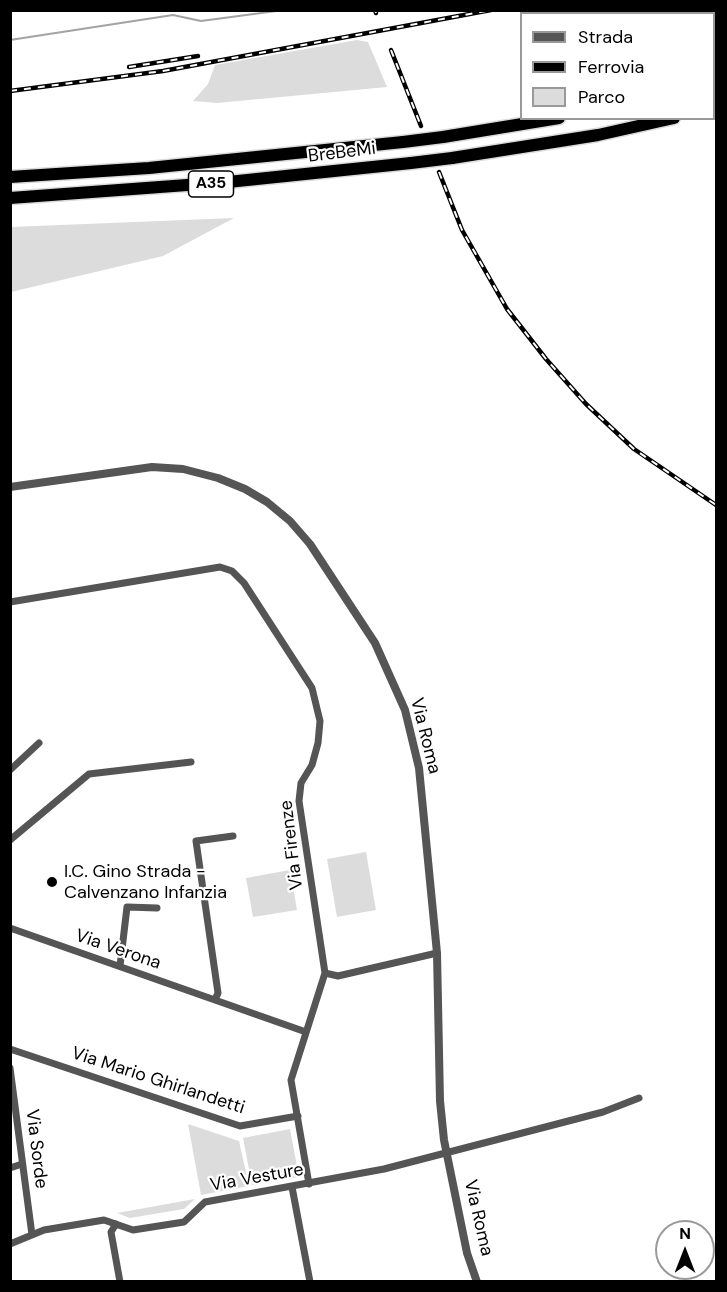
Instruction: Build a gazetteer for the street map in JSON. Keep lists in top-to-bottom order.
{
  "streets": {
    "highway": ["BreBeMi", "A35"],
    "street": [
      "Via Roma",
      "Via Firenze",
      "Via Verona",
      "Via Mario Ghirlandetti",
      "Via Sorde",
      "Via Vesture"
    ]
  },
  "crossings": [
    ["Via Roma", "Via Vesture"],
    ["Via Firenze", "Via Verona"],
    ["Via Firenze", "Via Mario Ghirlandetti"],
    ["Via Firenze", "Via Vesture"],
    ["Via Sorde", "Via Vesture"]
  ],
  "places": ["I.C. Gino Strada - Calvenzano Infanzia"],
  "legend": ["Strada", "Ferrovia", "Parco"],
  "north": "top"
}
